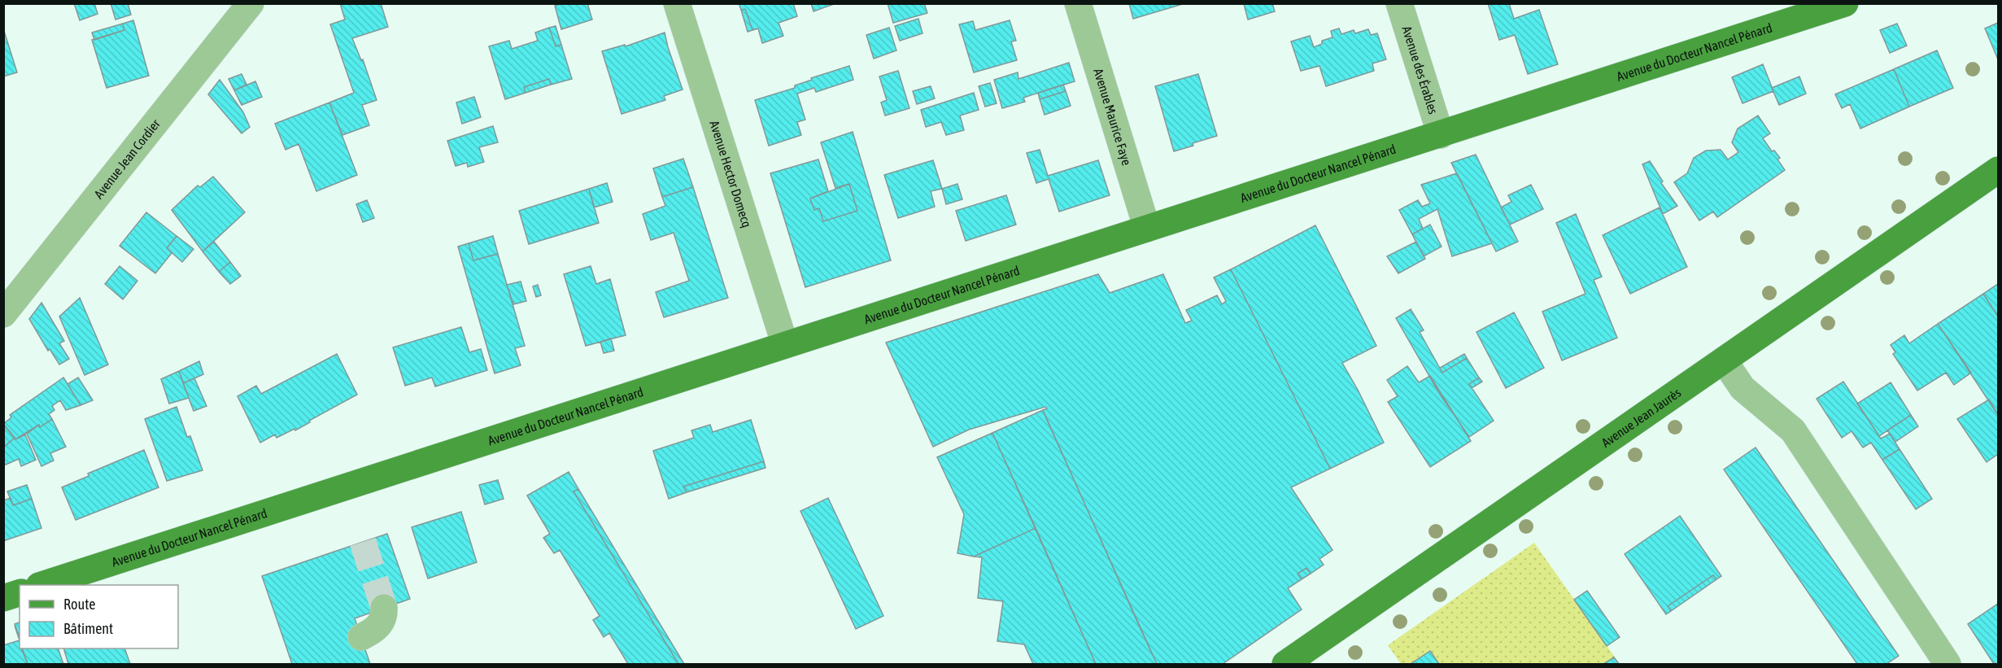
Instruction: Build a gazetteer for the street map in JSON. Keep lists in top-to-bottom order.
{
  "streets": {
    "main road": ["Avenue du Docteur Nancel Pénard", "Avenue Jean Jaurès"],
    "street": [
      "Avenue des Érables",
      "Avenue Maurice Faye",
      "Avenue Jean Cordier",
      "Avenue Hector Domecq"
    ]
  },
  "crossings": [
    ["Avenue du Docteur Nancel Pénard", "Avenue des Érables"],
    ["Avenue du Docteur Nancel Pénard", "Avenue Maurice Faye"],
    ["Avenue du Docteur Nancel Pénard", "Avenue Hector Domecq"]
  ],
  "legend": ["Route", "Bâtiment"]
}
